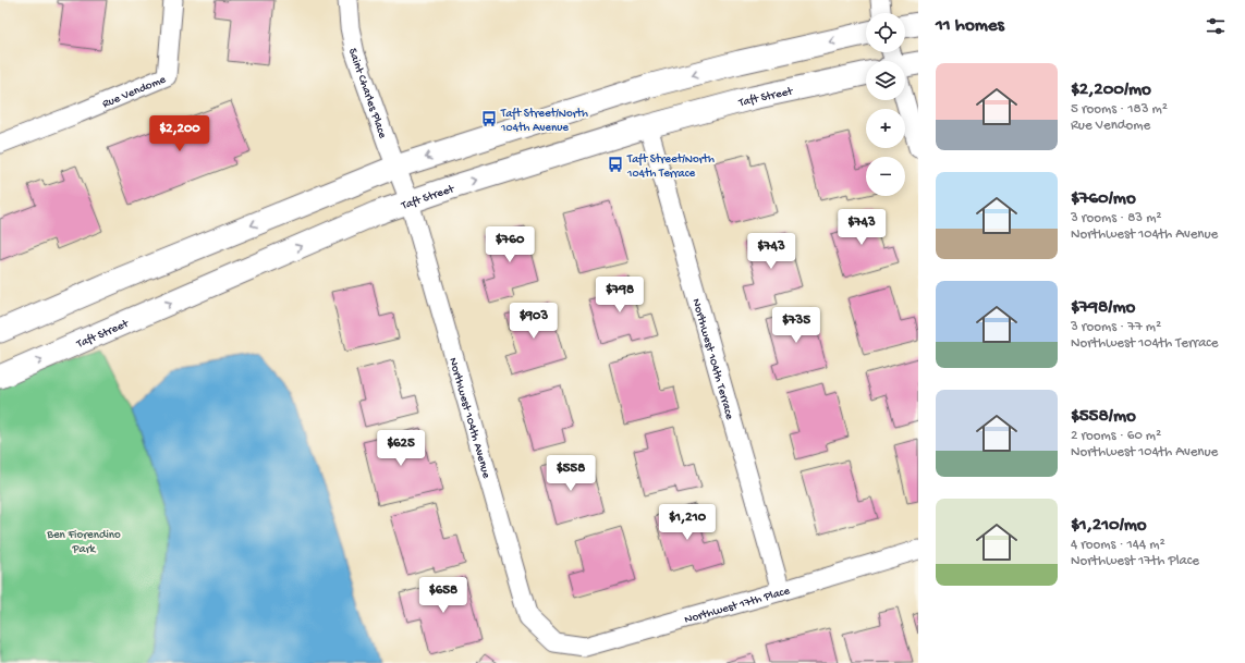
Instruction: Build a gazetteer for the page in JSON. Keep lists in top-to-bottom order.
{
  "streets": {
    "street": [
      "Rue Vendome",
      "Saint Charles Place",
      "Taft Street",
      "Northwest 104th Terrace",
      "Northwest 104th Avenue",
      "Northwest 17th Place"
    ]
  },
  "crossings": [
    ["Saint Charles Place", "Taft Street"],
    ["Saint Charles Place", "Northwest 104th Avenue"],
    ["Taft Street", "Northwest 104th Terrace"],
    ["Taft Street", "Northwest 104th Avenue"],
    ["Northwest 104th Terrace", "Northwest 17th Place"],
    ["Northwest 104th Avenue", "Northwest 17th Place"]
  ],
  "parks": ["Ben Fiorendino Park"],
  "places": {
    "bus stop": ["Taft Street/North 104th Avenue", "Taft Street/North 104th Terrace"]
  },
  "page": {
    "heading": "11 homes",
    "map_buttons": ["+", "−"],
    "list": [
      {
        "name": "$2,200/mo",
        "note": "5 rooms · 183 m² · Rue Vendome"
      },
      {
        "name": "$760/mo",
        "note": "3 rooms · 83 m² · Northwest 104th Avenue"
      },
      {
        "name": "$798/mo",
        "note": "3 rooms · 77 m² · Northwest 104th Terrace"
      },
      {
        "name": "$558/mo",
        "note": "2 rooms · 60 m² · Northwest 104th Avenue"
      },
      {
        "name": "$1,210/mo",
        "note": "4 rooms · 144 m² · Northwest 17th Place"
      }
    ],
    "price": [
      "$2,200",
      "$743",
      "$760",
      "$743",
      "$798",
      "$903",
      "$735",
      "$625",
      "$558",
      "$1,210",
      "$658"
    ]
  }
}
